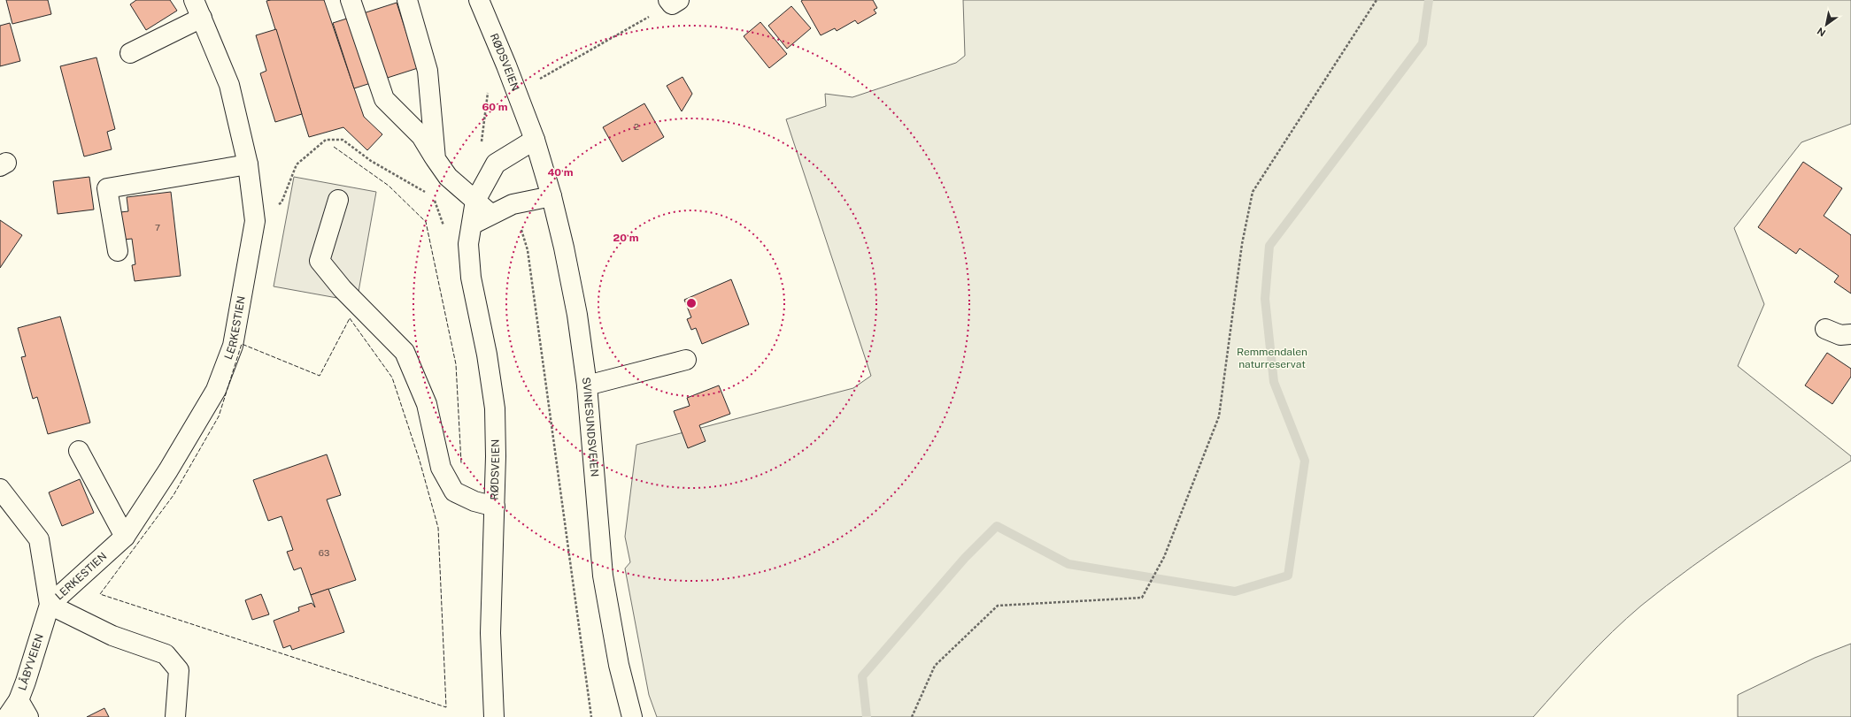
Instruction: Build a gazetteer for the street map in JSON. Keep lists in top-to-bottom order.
{
  "streets": {
    "main road": [
      "RØDSVEIEN",
      "LERKESTIEN",
      "SVINESUNDSVEIEN",
      "LÅBYVEIEN"
    ]
  },
  "crossings": [
    ["RØDSVEIEN", "SVINESUNDSVEIEN"],
    ["LERKESTIEN", "LÅBYVEIEN"]
  ],
  "parks": ["Remmendalen naturreservat"],
  "house_numbers": ["2", "7", "63"],
  "north": "bottom left",
  "rings": ["60 m", "40 m", "20 m"]
}
